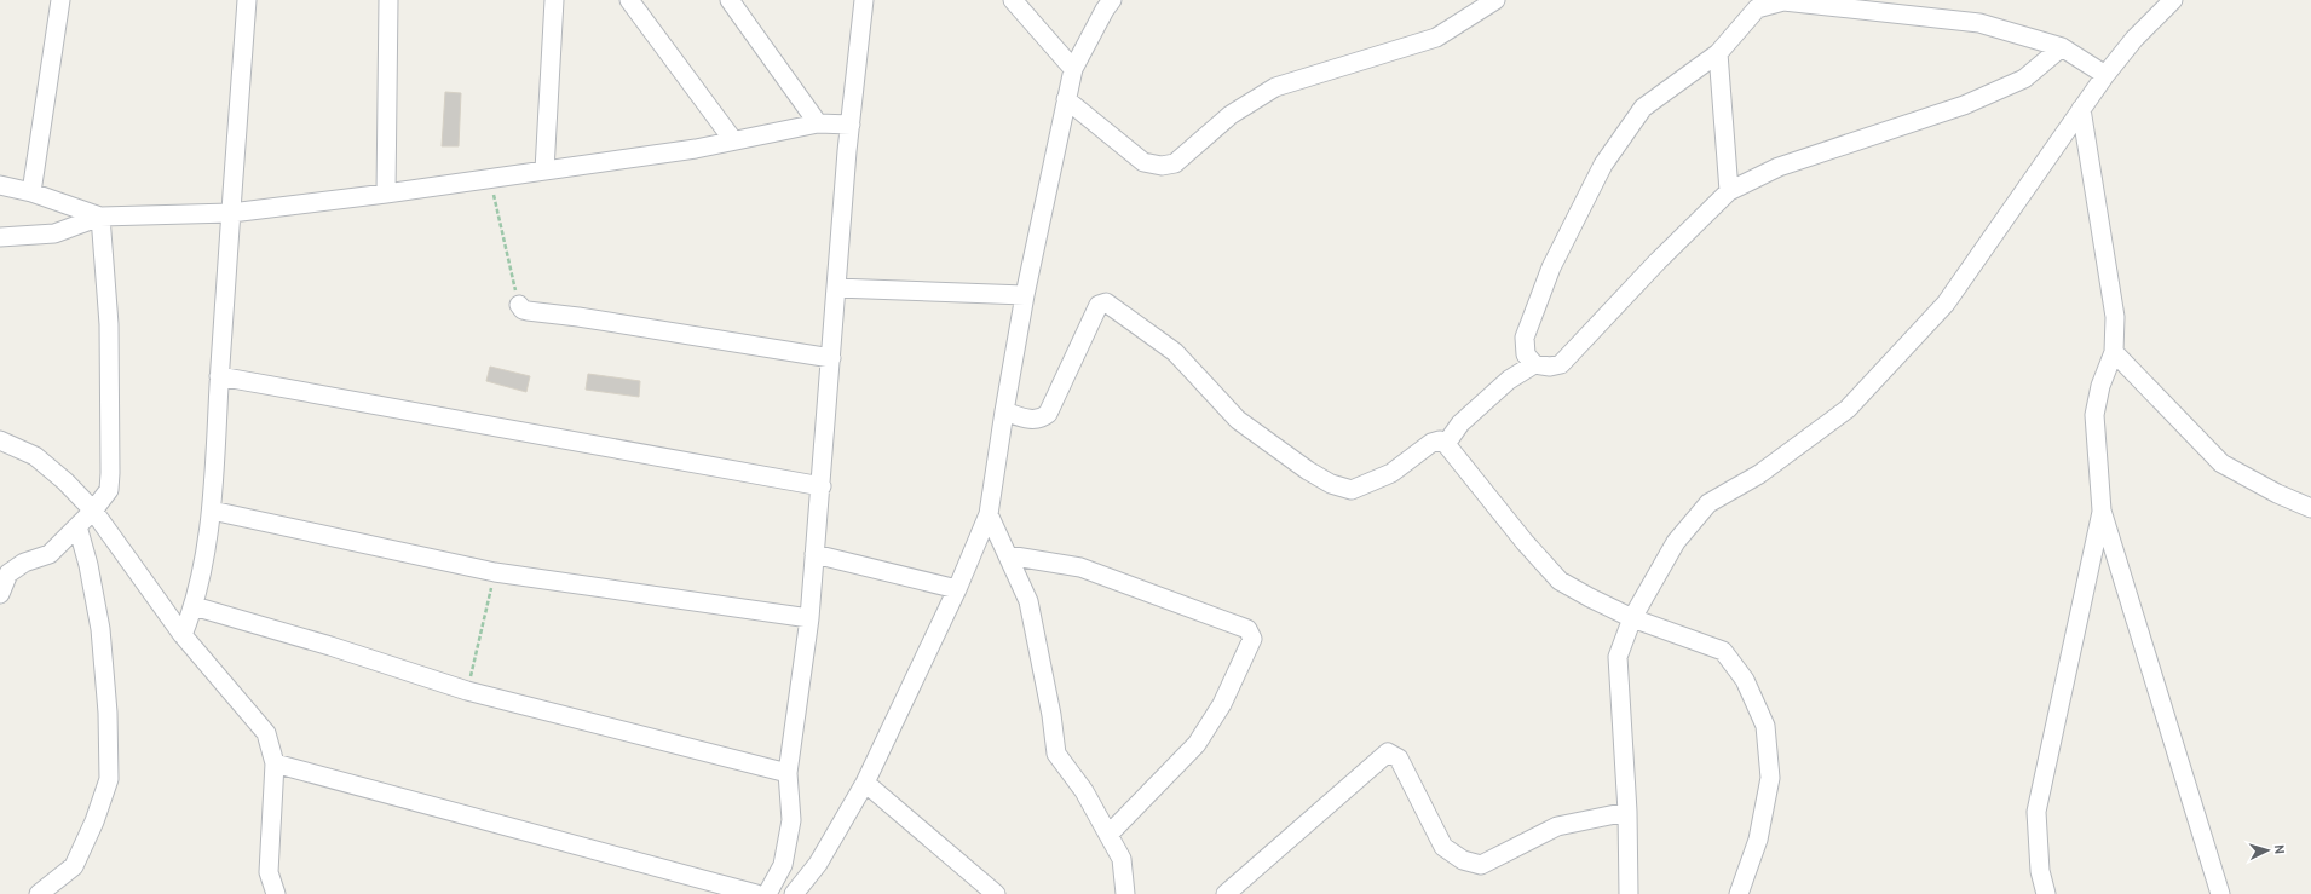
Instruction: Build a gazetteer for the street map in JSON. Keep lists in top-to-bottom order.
{
  "north": "right"
}
